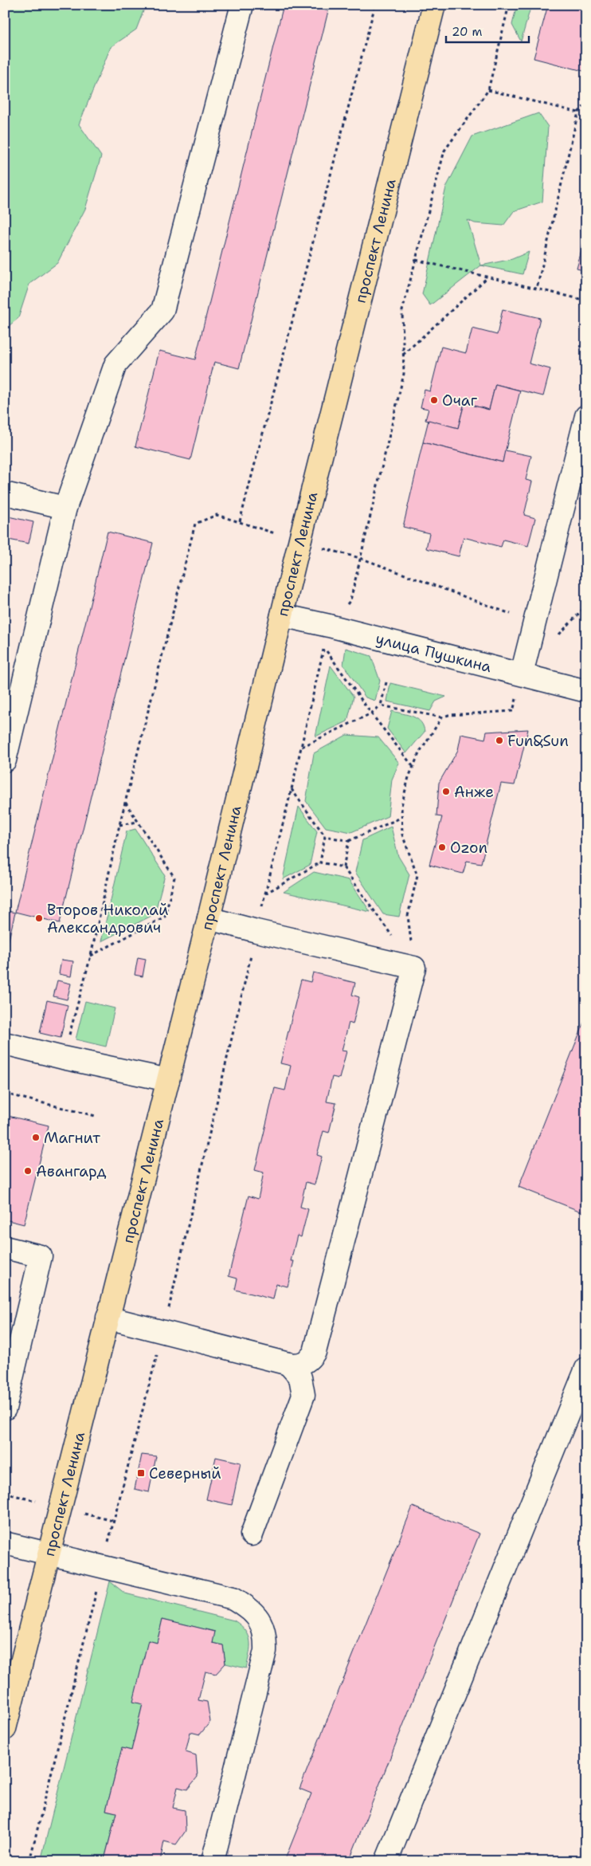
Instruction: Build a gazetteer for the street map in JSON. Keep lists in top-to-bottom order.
{
  "streets": {
    "main road": ["проспект Ленина"],
    "street": ["улица Пушкина"]
  },
  "crossings": [
    ["проспект Ленина", "улица Пушкина"]
  ],
  "places": {
    "other": [
      "Очаг",
      "Fun&Sun",
      "Анже",
      "Ozon",
      "Второв Николай Александрович",
      "Магнит",
      "Авангард"
    ],
    "transit": ["Северный"]
  },
  "scale_bar": "20 m"
}
